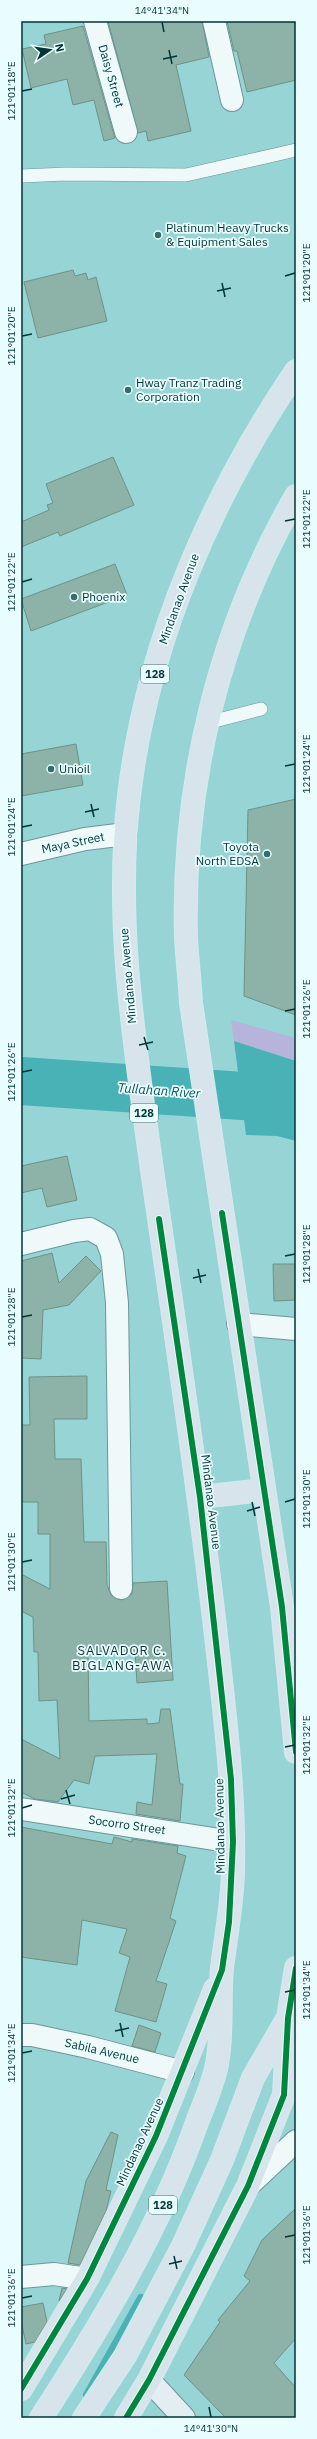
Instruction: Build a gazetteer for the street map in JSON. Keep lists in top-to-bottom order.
{
  "streets": {
    "main road": ["Mindanao Avenue", "128"],
    "street": [
      "Daisy Street",
      "Maya Street",
      "Socorro Street",
      "Sabila Avenue"
    ]
  },
  "crossings": [
    ["Mindanao Avenue", "Maya Street"],
    ["Mindanao Avenue", "Socorro Street"],
    ["Mindanao Avenue", "Sabila Avenue"]
  ],
  "districts": ["SALVADOR C. BIGLANG-AWA"],
  "water": ["Tullahan River"],
  "places": [
    "Platinum Heavy Trucks & Equipment Sales",
    "Hway Tranz Trading Corporation",
    "Phoenix",
    "Unioil",
    "Toyota North EDSA"
  ],
  "north": "right",
  "coordinates": [
    "14°41'34\"N",
    "121°01'18\"E",
    "121°01'20\"E",
    "121°01'22\"E",
    "121°01'24\"E",
    "121°01'26\"E",
    "121°01'28\"E",
    "121°01'30\"E",
    "121°01'32\"E",
    "121°01'34\"E",
    "121°01'36\"E",
    "14°41'30\"N"
  ]
}
